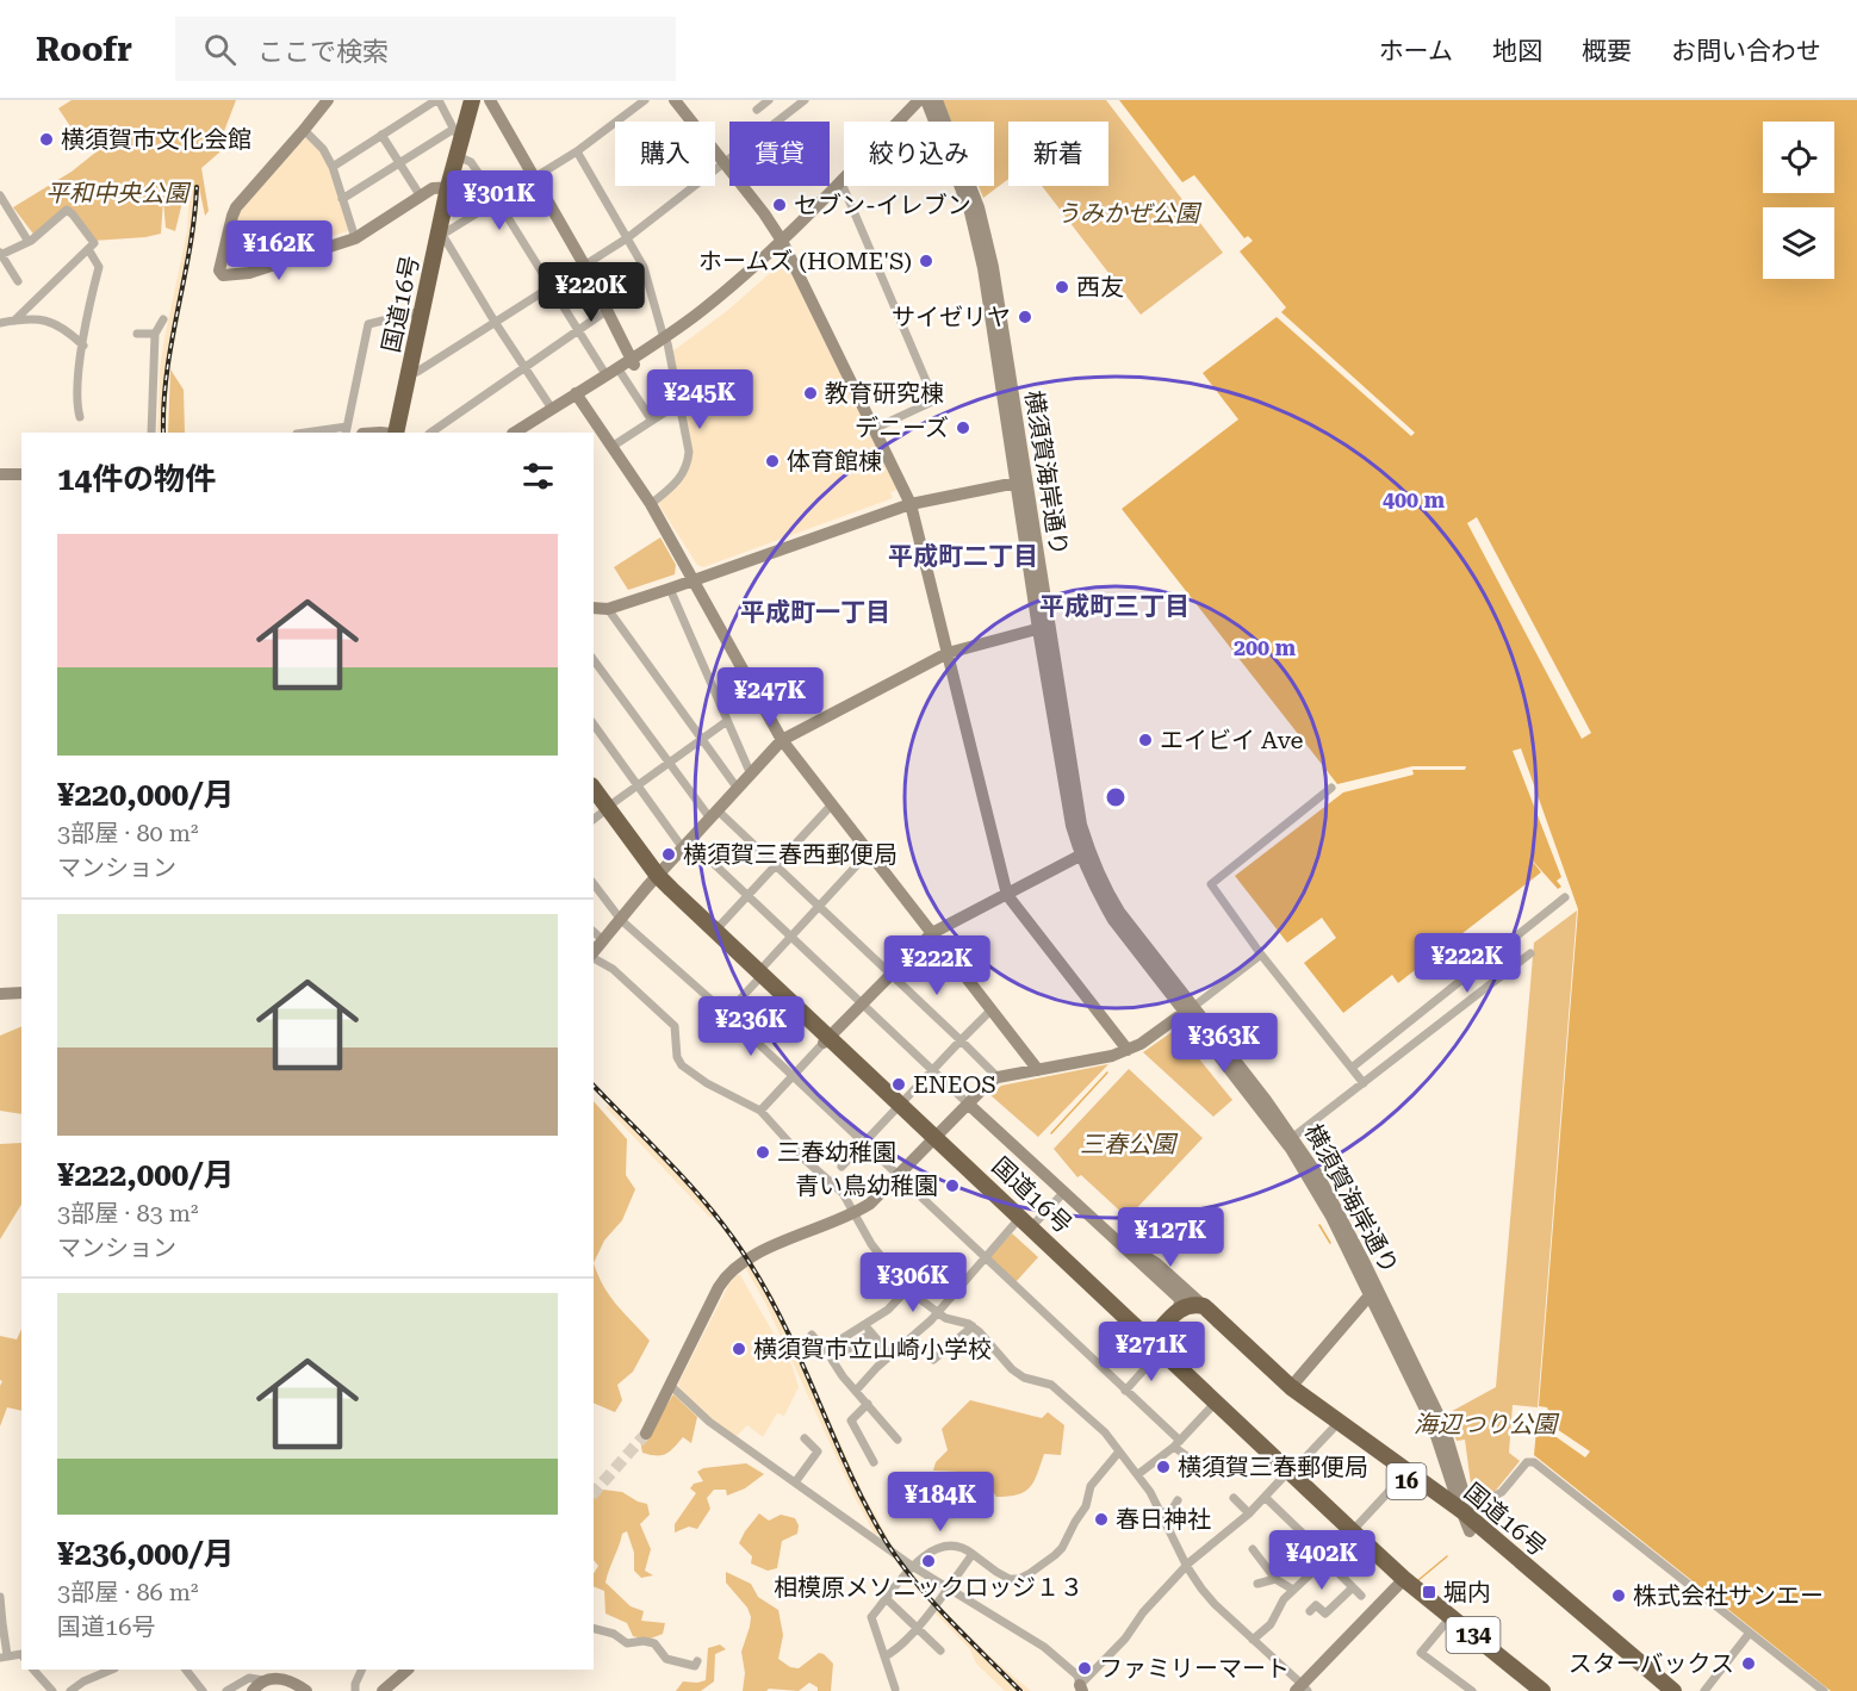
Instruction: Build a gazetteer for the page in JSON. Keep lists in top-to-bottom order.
{
  "streets": {
    "highway": ["国道16号", "16", "134"],
    "street": ["横須賀海岸通り"]
  },
  "crossings": [
    ["国道16号", "横須賀海岸通り"],
    ["国道16号", "134"]
  ],
  "districts": ["平成町二丁目", "平成町三丁目", "平成町一丁目"],
  "parks": [
    "平和中央公園",
    "うみかぜ公園",
    "三春公園",
    "海辺つり公園"
  ],
  "places": {
    "other": [
      "横須賀市文化会館",
      "セブン-イレブン",
      "ホームズ (HOME'S)",
      "西友",
      "サイゼリヤ",
      "教育研究棟",
      "デニーズ",
      "体育館棟",
      "エイビイ Ave",
      "横須賀三春西郵便局",
      "ENEOS",
      "三春幼稚園",
      "青い鳥幼稚園",
      "横須賀市立山崎小学校",
      "横須賀三春郵便局",
      "春日神社",
      "相模原メソニックロッジ１３",
      "株式会社サンエー",
      "スターバックス",
      "ファミリーマート"
    ],
    "transit": ["堀内"]
  },
  "page": {
    "header": "Roofr",
    "search": "ここで検索",
    "nav": [
      "ホーム",
      "地図",
      "概要",
      "お問い合わせ"
    ],
    "chip": [
      "購入",
      "賃貸",
      "絞り込み",
      "新着"
    ],
    "price": [
      "¥301K",
      "¥162K",
      "¥220K",
      "¥245K",
      "¥247K",
      "¥222K",
      "¥222K",
      "¥236K",
      "¥363K",
      "¥127K",
      "¥306K",
      "¥271K",
      "¥184K",
      "¥402K"
    ],
    "heading": "14件の物件",
    "list": [
      {
        "name": "¥220,000/月",
        "note": "3部屋 · 80 m² · マンション"
      },
      {
        "name": "¥222,000/月",
        "note": "3部屋 · 83 m² · マンション"
      },
      {
        "name": "¥236,000/月",
        "note": "3部屋 · 86 m² · 国道16号"
      }
    ]
  },
  "rings": ["400 m", "200 m"]
}
